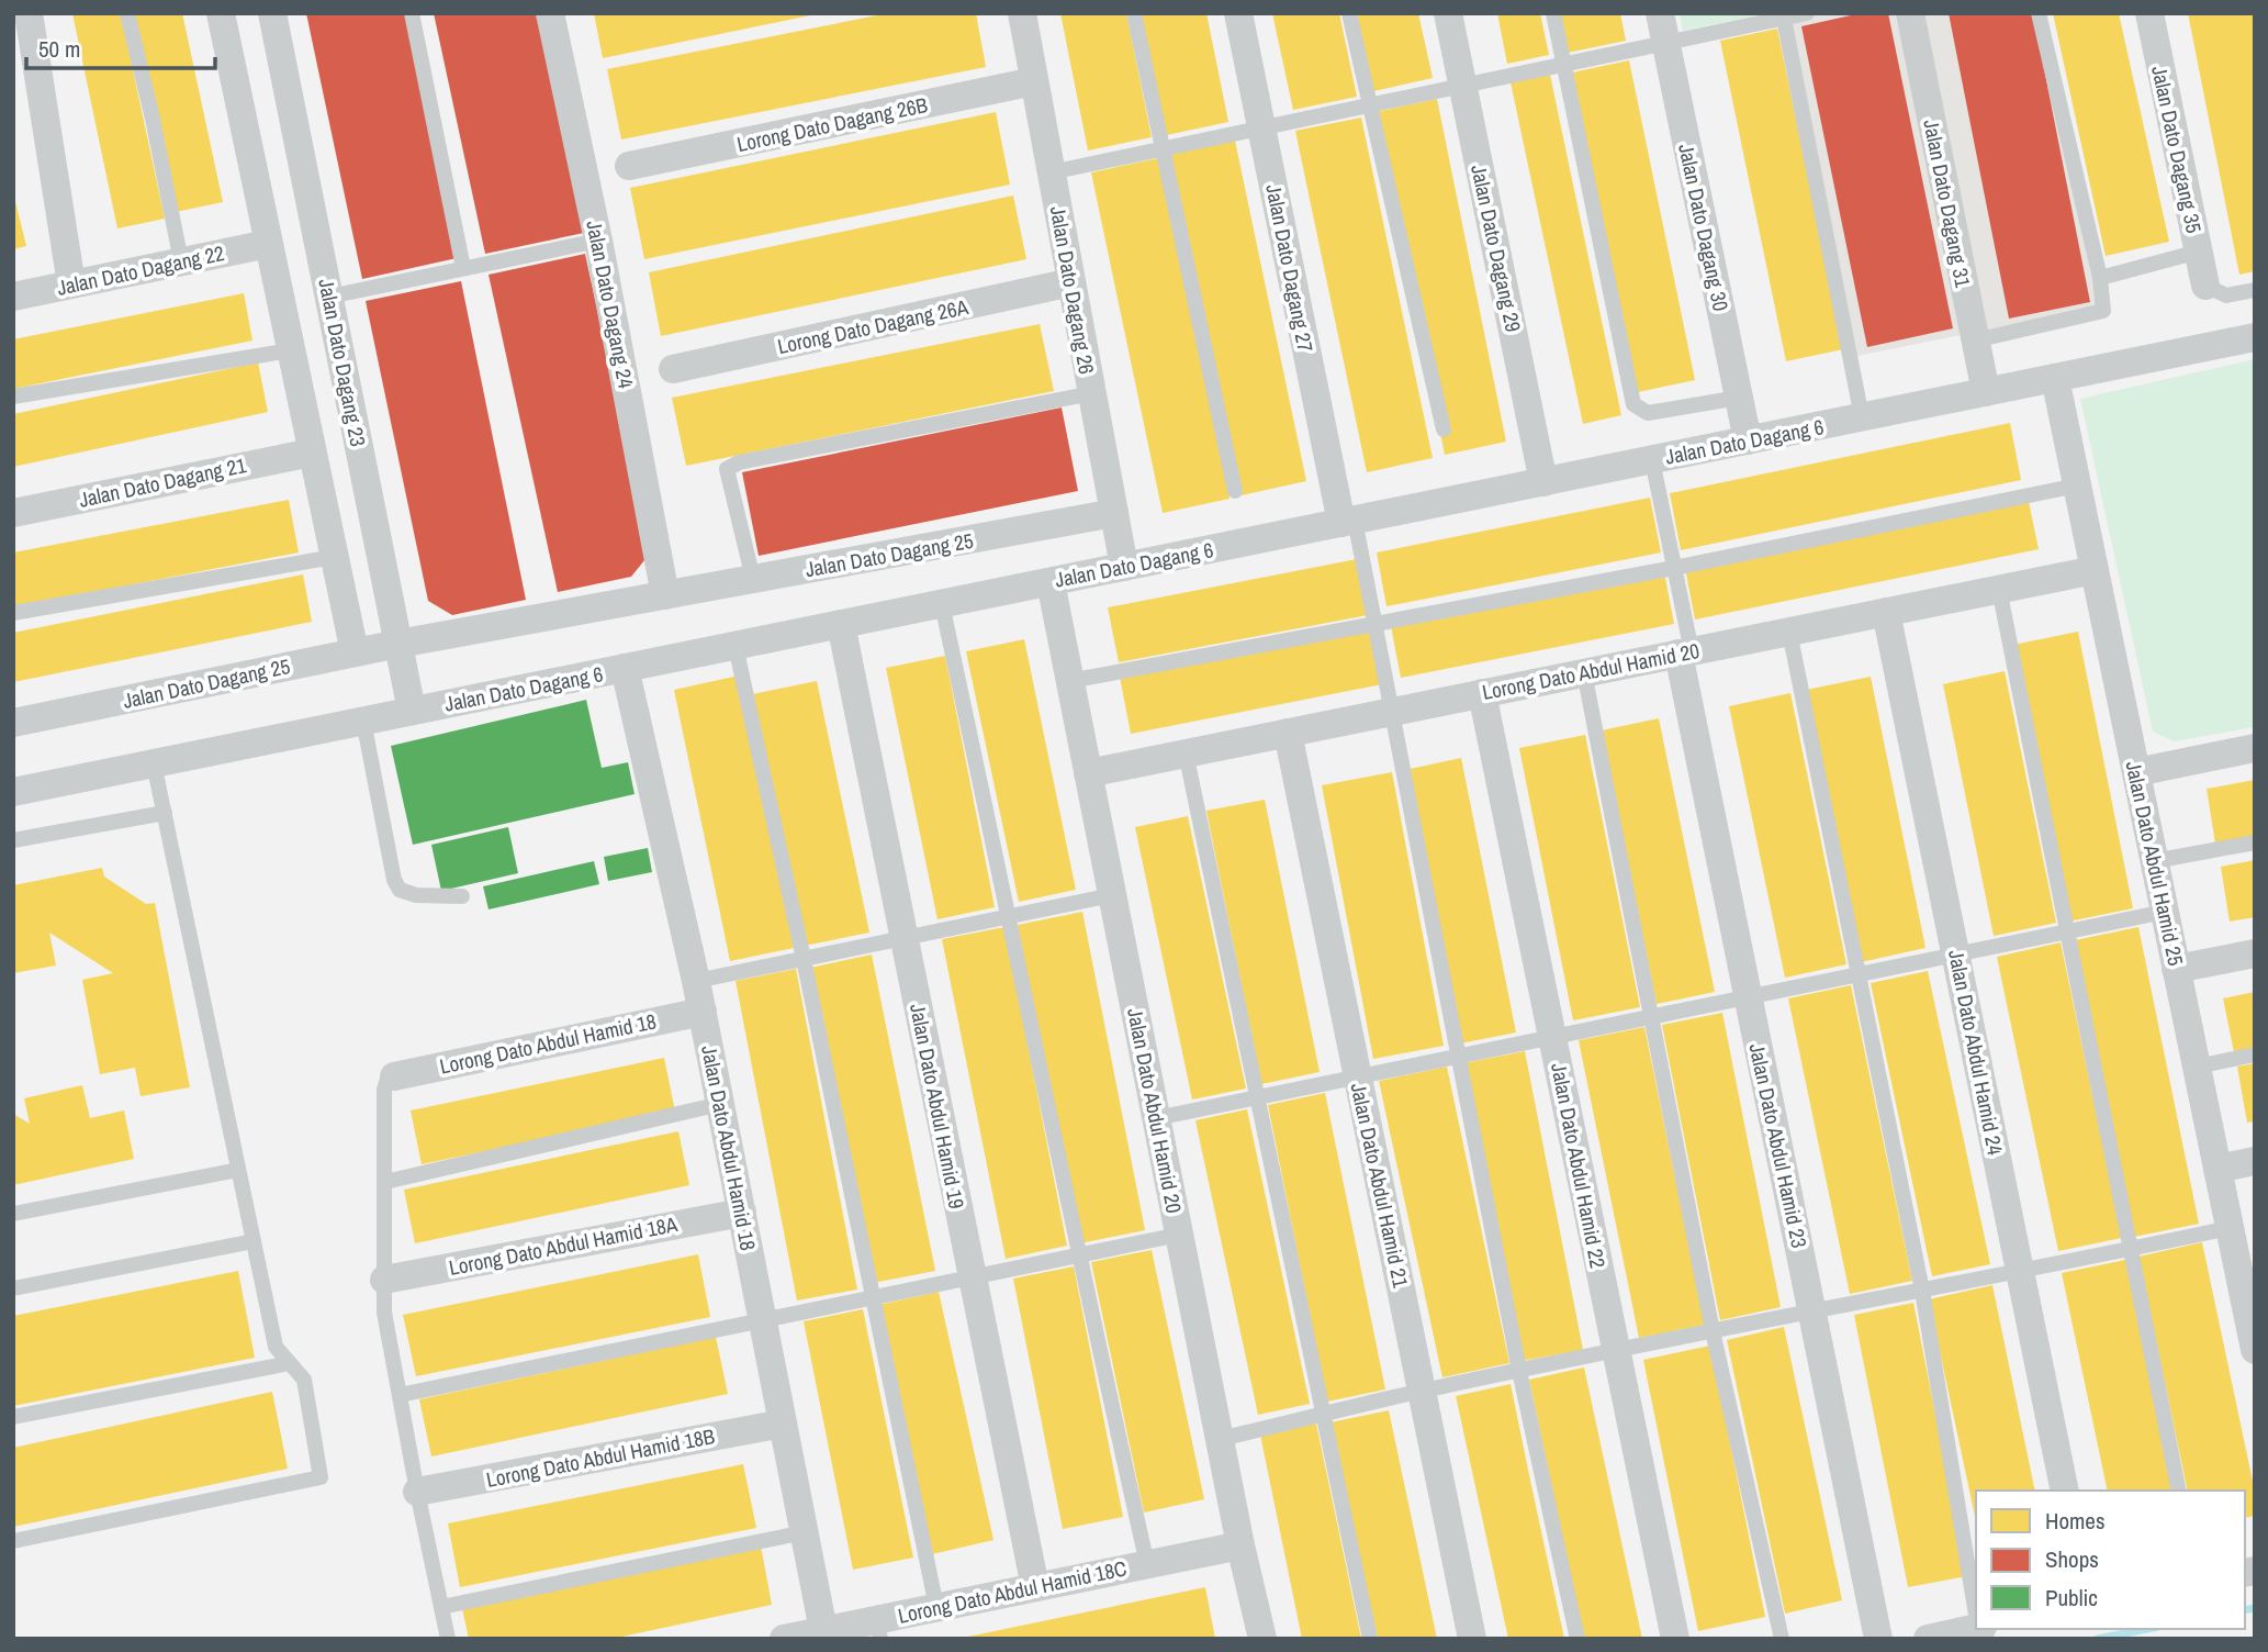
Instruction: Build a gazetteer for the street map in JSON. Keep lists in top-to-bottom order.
{
  "streets": {
    "street": [
      "Lorong Dato Dagang 26B",
      "Jalan Dato Dagang 35",
      "Jalan Dato Dagang 31",
      "Jalan Dato Dagang 30",
      "Jalan Dato Dagang 29",
      "Jalan Dato Dagang 27",
      "Jalan Dato Dagang 22",
      "Jalan Dato Dagang 26",
      "Jalan Dato Dagang 24",
      "Lorong Dato Dagang 26A",
      "Jalan Dato Dagang 23",
      "Jalan Dato Dagang 6",
      "Jalan Dato Dagang 21",
      "Jalan Dato Dagang 25",
      "Lorong Dato Abdul Hamid 20",
      "Jalan Dato Abdul Hamid 25",
      "Lorong Dato Abdul Hamid 18",
      "Jalan Dato Abdul Hamid 24",
      "Jalan Dato Abdul Hamid 19",
      "Jalan Dato Abdul Hamid 20",
      "Jalan Dato Abdul Hamid 23",
      "Jalan Dato Abdul Hamid 18",
      "Jalan Dato Abdul Hamid 22",
      "Jalan Dato Abdul Hamid 21",
      "Lorong Dato Abdul Hamid 18A",
      "Lorong Dato Abdul Hamid 18B",
      "Lorong Dato Abdul Hamid 18C"
    ]
  },
  "crossings": [
    ["Lorong Dato Dagang 26B", "Jalan Dato Dagang 26"],
    ["Jalan Dato Dagang 31", "Jalan Dato Dagang 6"],
    ["Jalan Dato Dagang 30", "Jalan Dato Dagang 6"],
    ["Jalan Dato Dagang 29", "Jalan Dato Dagang 6"],
    ["Jalan Dato Dagang 27", "Jalan Dato Dagang 6"],
    ["Jalan Dato Dagang 26", "Lorong Dato Dagang 26A"],
    ["Jalan Dato Dagang 26", "Jalan Dato Dagang 6"],
    ["Jalan Dato Dagang 26", "Jalan Dato Dagang 25"],
    ["Jalan Dato Dagang 24", "Jalan Dato Dagang 25"],
    ["Jalan Dato Dagang 23", "Jalan Dato Dagang 6"],
    ["Jalan Dato Dagang 23", "Jalan Dato Dagang 25"],
    ["Jalan Dato Dagang 6", "Jalan Dato Abdul Hamid 25"],
    ["Jalan Dato Dagang 6", "Jalan Dato Abdul Hamid 19"],
    ["Jalan Dato Dagang 6", "Jalan Dato Abdul Hamid 20"],
    ["Jalan Dato Dagang 6", "Jalan Dato Abdul Hamid 18"],
    ["Lorong Dato Abdul Hamid 20", "Jalan Dato Abdul Hamid 25"],
    ["Lorong Dato Abdul Hamid 20", "Jalan Dato Abdul Hamid 24"],
    ["Lorong Dato Abdul Hamid 20", "Jalan Dato Abdul Hamid 20"],
    ["Lorong Dato Abdul Hamid 20", "Jalan Dato Abdul Hamid 23"],
    ["Lorong Dato Abdul Hamid 20", "Jalan Dato Abdul Hamid 22"],
    ["Lorong Dato Abdul Hamid 20", "Jalan Dato Abdul Hamid 21"],
    ["Lorong Dato Abdul Hamid 18", "Jalan Dato Abdul Hamid 18"],
    ["Jalan Dato Abdul Hamid 19", "Lorong Dato Abdul Hamid 18C"],
    ["Jalan Dato Abdul Hamid 20", "Lorong Dato Abdul Hamid 18C"],
    ["Jalan Dato Abdul Hamid 18", "Lorong Dato Abdul Hamid 18A"],
    ["Jalan Dato Abdul Hamid 18", "Lorong Dato Abdul Hamid 18B"],
    ["Jalan Dato Abdul Hamid 18", "Lorong Dato Abdul Hamid 18C"]
  ],
  "legend": ["Homes", "Shops", "Public"],
  "scale_bar": "50 m"
}
